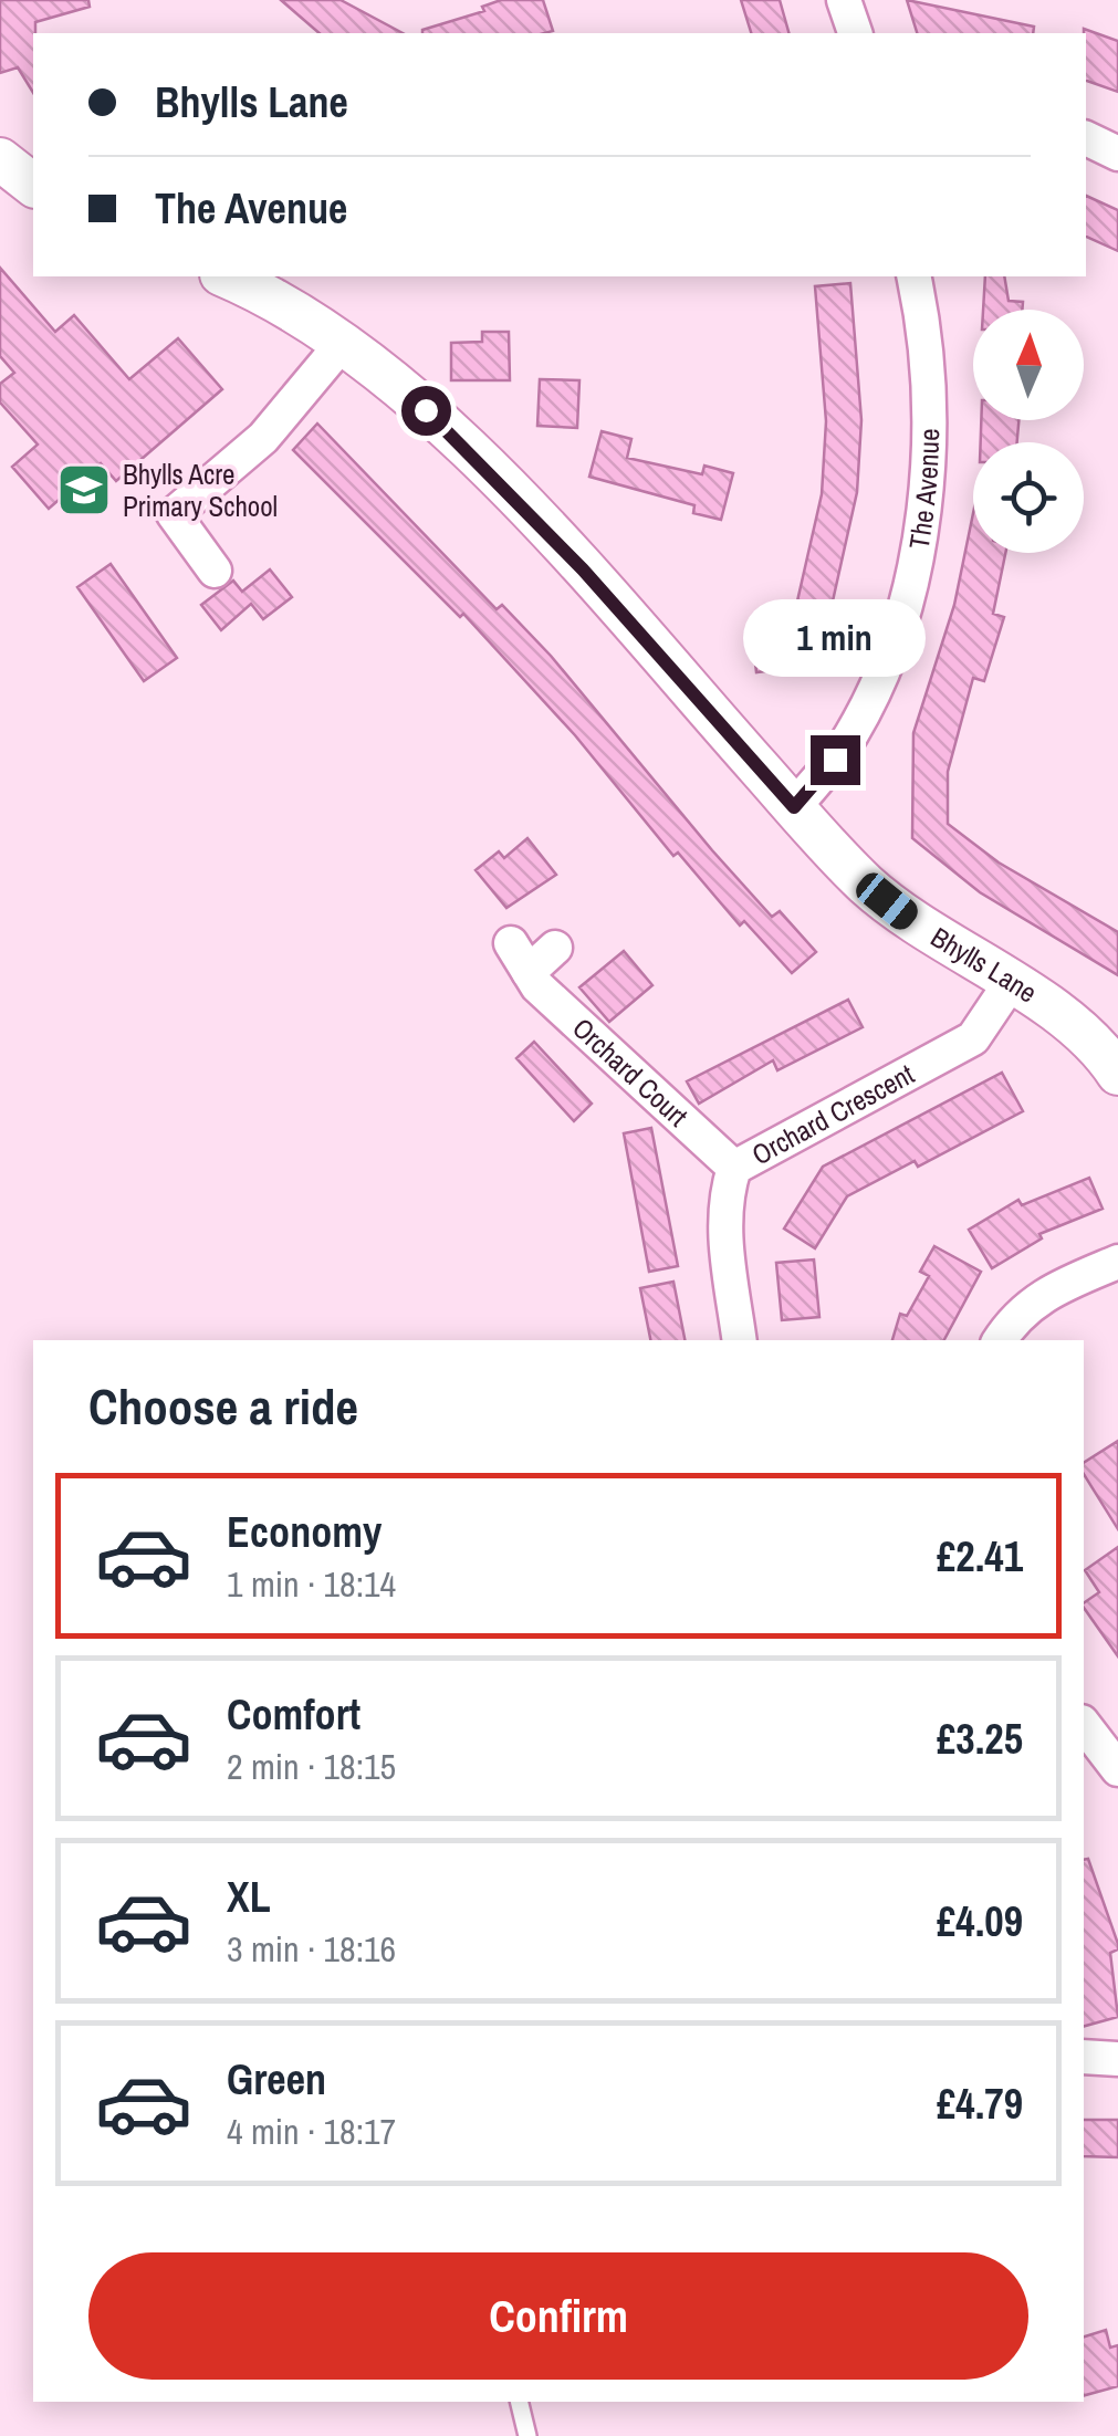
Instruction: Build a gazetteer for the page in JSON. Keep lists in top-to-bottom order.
{
  "streets": {
    "street": [
      "The Avenue",
      "Bhylls Lane",
      "Orchard Court",
      "Orchard Crescent"
    ]
  },
  "crossings": [
    ["The Avenue", "Bhylls Lane"],
    ["Bhylls Lane", "Orchard Crescent"],
    ["Orchard Court", "Orchard Crescent"]
  ],
  "places": {
    "school or university": ["Bhylls Acre Primary School"]
  },
  "north": "top",
  "page": {
    "banner": ["Bhylls Lane", "The Avenue"],
    "bubble": "1 min",
    "heading": "Choose a ride",
    "list": [
      {
        "name": "Economy",
        "note": "1 min · 18:14",
        "value": "£2.41"
      },
      {
        "name": "Comfort",
        "note": "2 min · 18:15",
        "value": "£3.25"
      },
      {
        "name": "XL",
        "note": "3 min · 18:16",
        "value": "£4.09"
      },
      {
        "name": "Green",
        "note": "4 min · 18:17",
        "value": "£4.79"
      }
    ],
    "buttons": "Confirm"
  }
}
